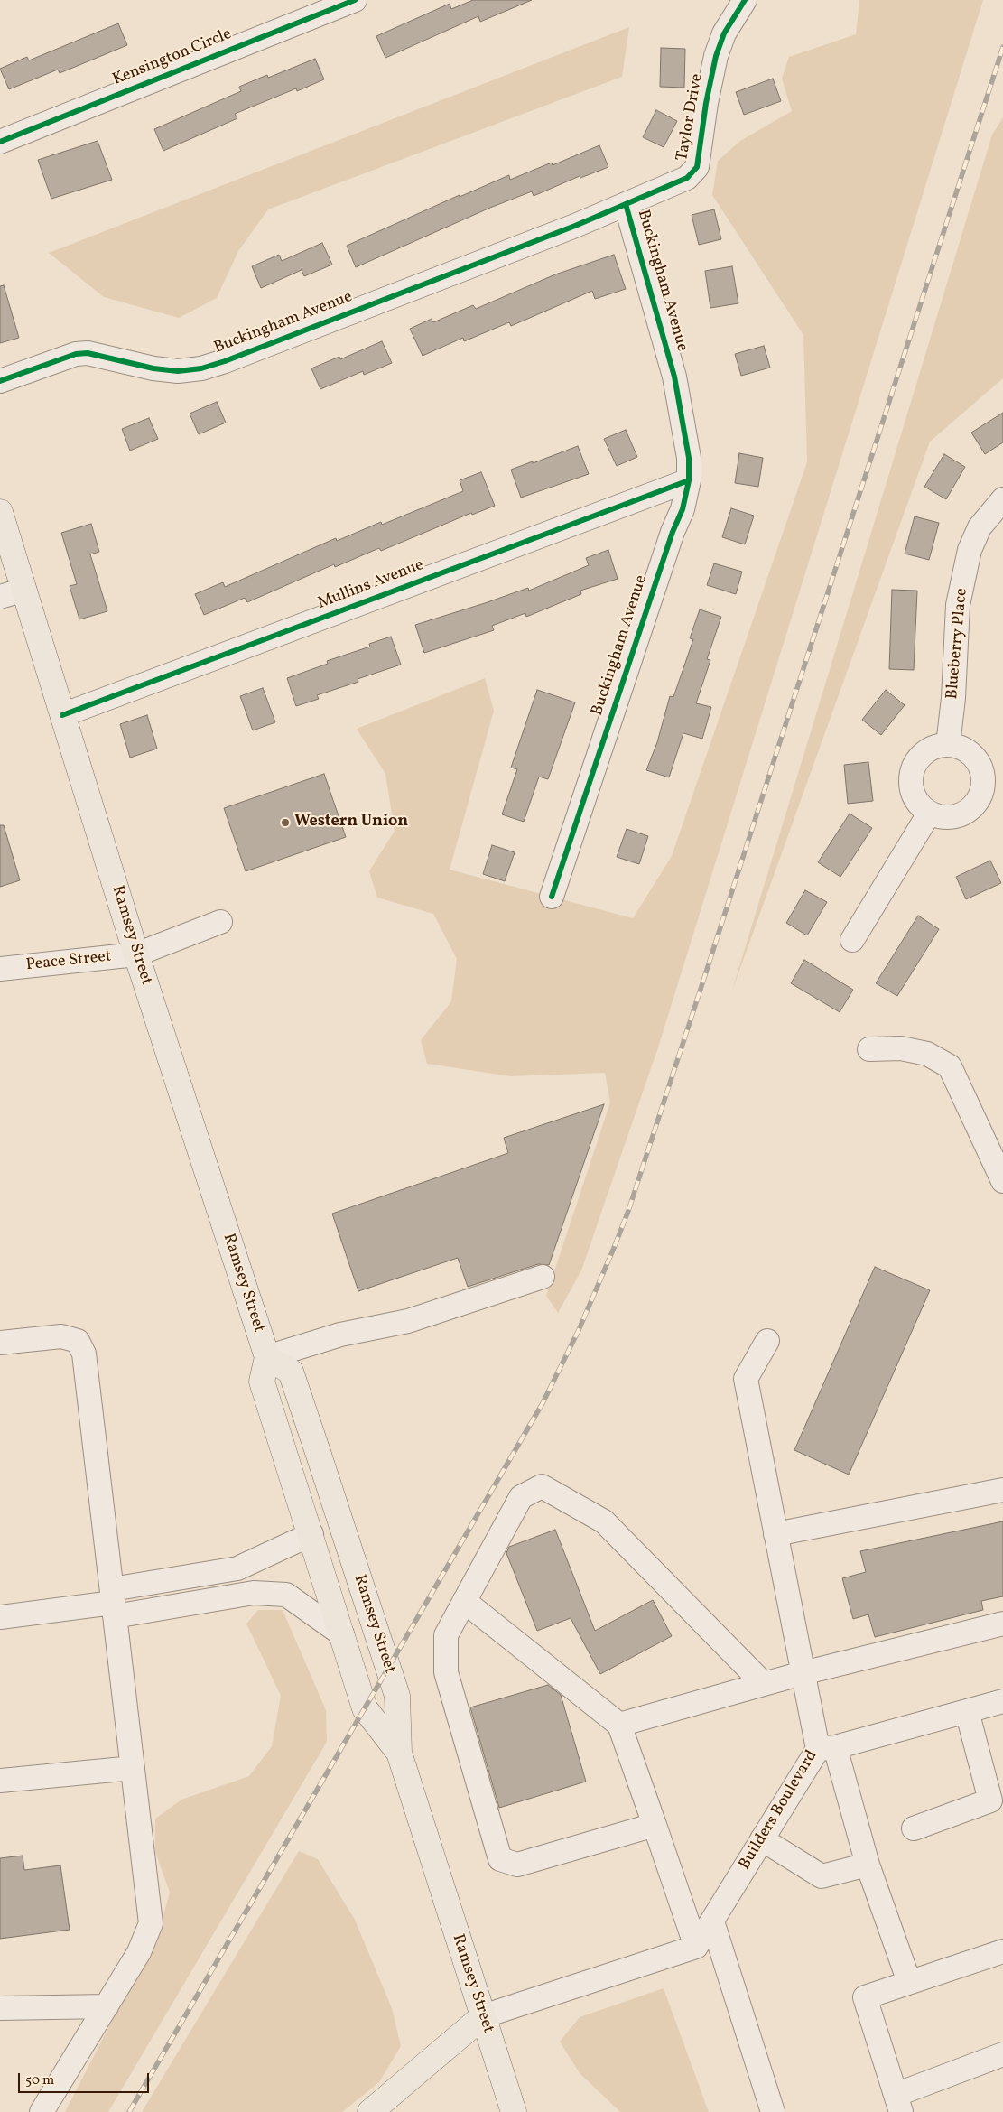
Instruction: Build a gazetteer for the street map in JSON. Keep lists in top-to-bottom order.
{
  "streets": {
    "main road": ["Ramsey Street"],
    "street": [
      "Kensington Circle",
      "Taylor Drive",
      "Buckingham Avenue",
      "Mullins Avenue",
      "Blueberry Place",
      "Peace Street",
      "Builders Boulevard"
    ]
  },
  "crossings": [
    ["Taylor Drive", "Buckingham Avenue"],
    ["Buckingham Avenue", "Mullins Avenue"],
    ["Mullins Avenue", "Ramsey Street"],
    ["Ramsey Street", "Peace Street"]
  ],
  "places": ["Western Union"],
  "scale_bar": "50 m"
}
